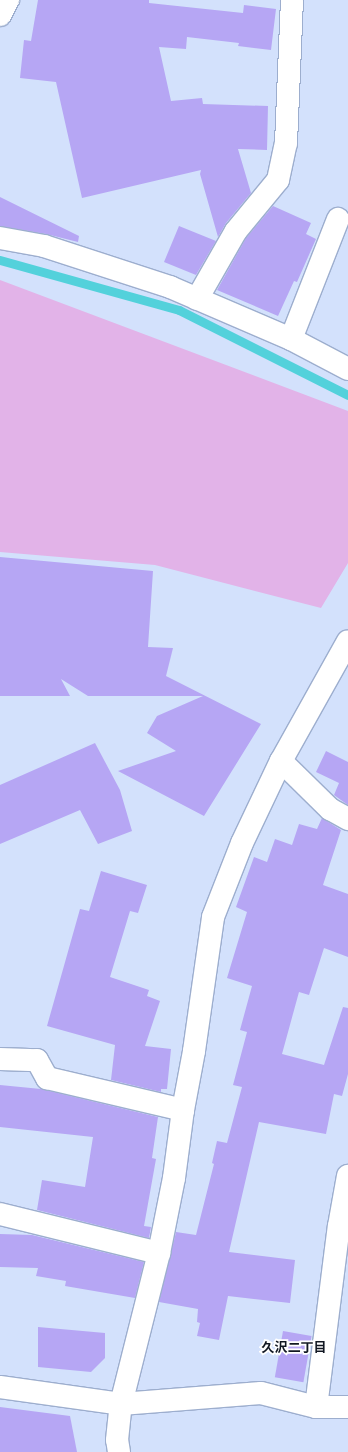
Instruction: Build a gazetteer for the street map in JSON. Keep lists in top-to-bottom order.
{
  "districts": ["久沢二丁目"]
}
